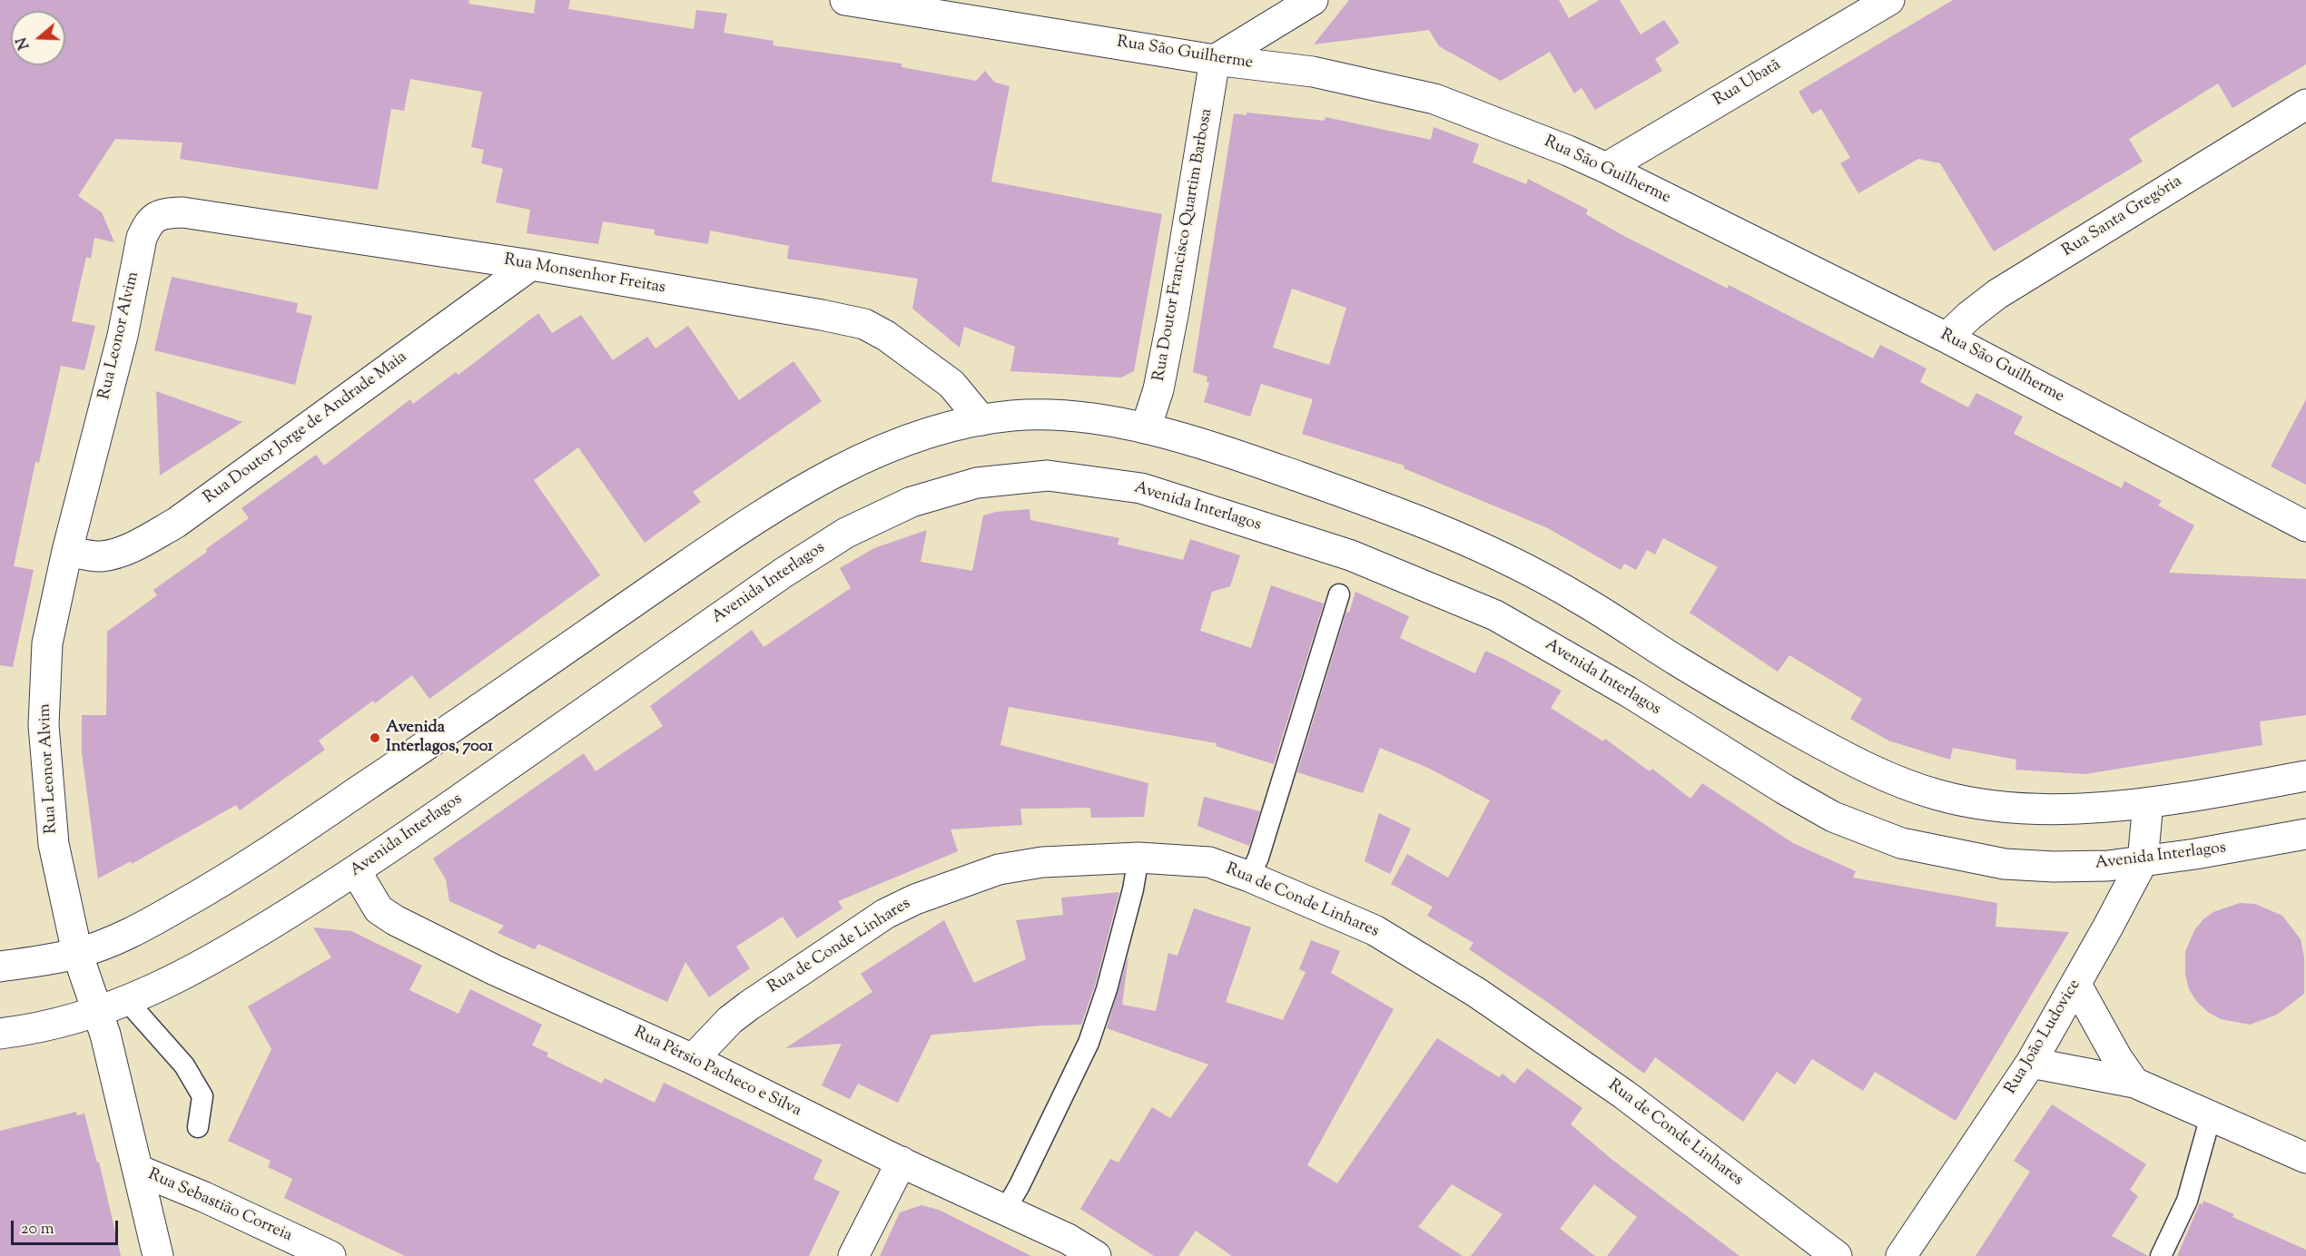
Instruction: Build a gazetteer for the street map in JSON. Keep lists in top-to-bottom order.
{
  "streets": {
    "street": [
      "Rua São Guilherme",
      "Rua Ubatã",
      "Rua Santa Gregória",
      "Rua Doutor Francisco Quartim Barbosa",
      "Rua Monsenhor Freitas",
      "Rua Leonor Alvim",
      "Rua Doutor Jorge de Andrade Maia",
      "Avenida Interlagos",
      "Rua de Conde Linhares",
      "Rua João Ludovice",
      "Rua Pérsio Pacheco e Silva",
      "Rua Sebastião Correia"
    ]
  },
  "crossings": [
    ["Rua São Guilherme", "Rua Ubatã"],
    ["Rua São Guilherme", "Rua Santa Gregória"],
    ["Rua São Guilherme", "Rua Doutor Francisco Quartim Barbosa"],
    ["Rua Monsenhor Freitas", "Rua Leonor Alvim"],
    ["Rua Monsenhor Freitas", "Rua Doutor Jorge de Andrade Maia"],
    ["Rua Leonor Alvim", "Rua Doutor Jorge de Andrade Maia"],
    ["Rua Leonor Alvim", "Avenida Interlagos"],
    ["Rua Leonor Alvim", "Rua Sebastião Correia"],
    ["Avenida Interlagos", "Rua João Ludovice"],
    ["Avenida Interlagos", "Rua Pérsio Pacheco e Silva"],
    ["Rua de Conde Linhares", "Rua Pérsio Pacheco e Silva"]
  ],
  "places": ["Avenida Interlagos, 7001"],
  "scale_bar": "20 m",
  "north": "left"
}
